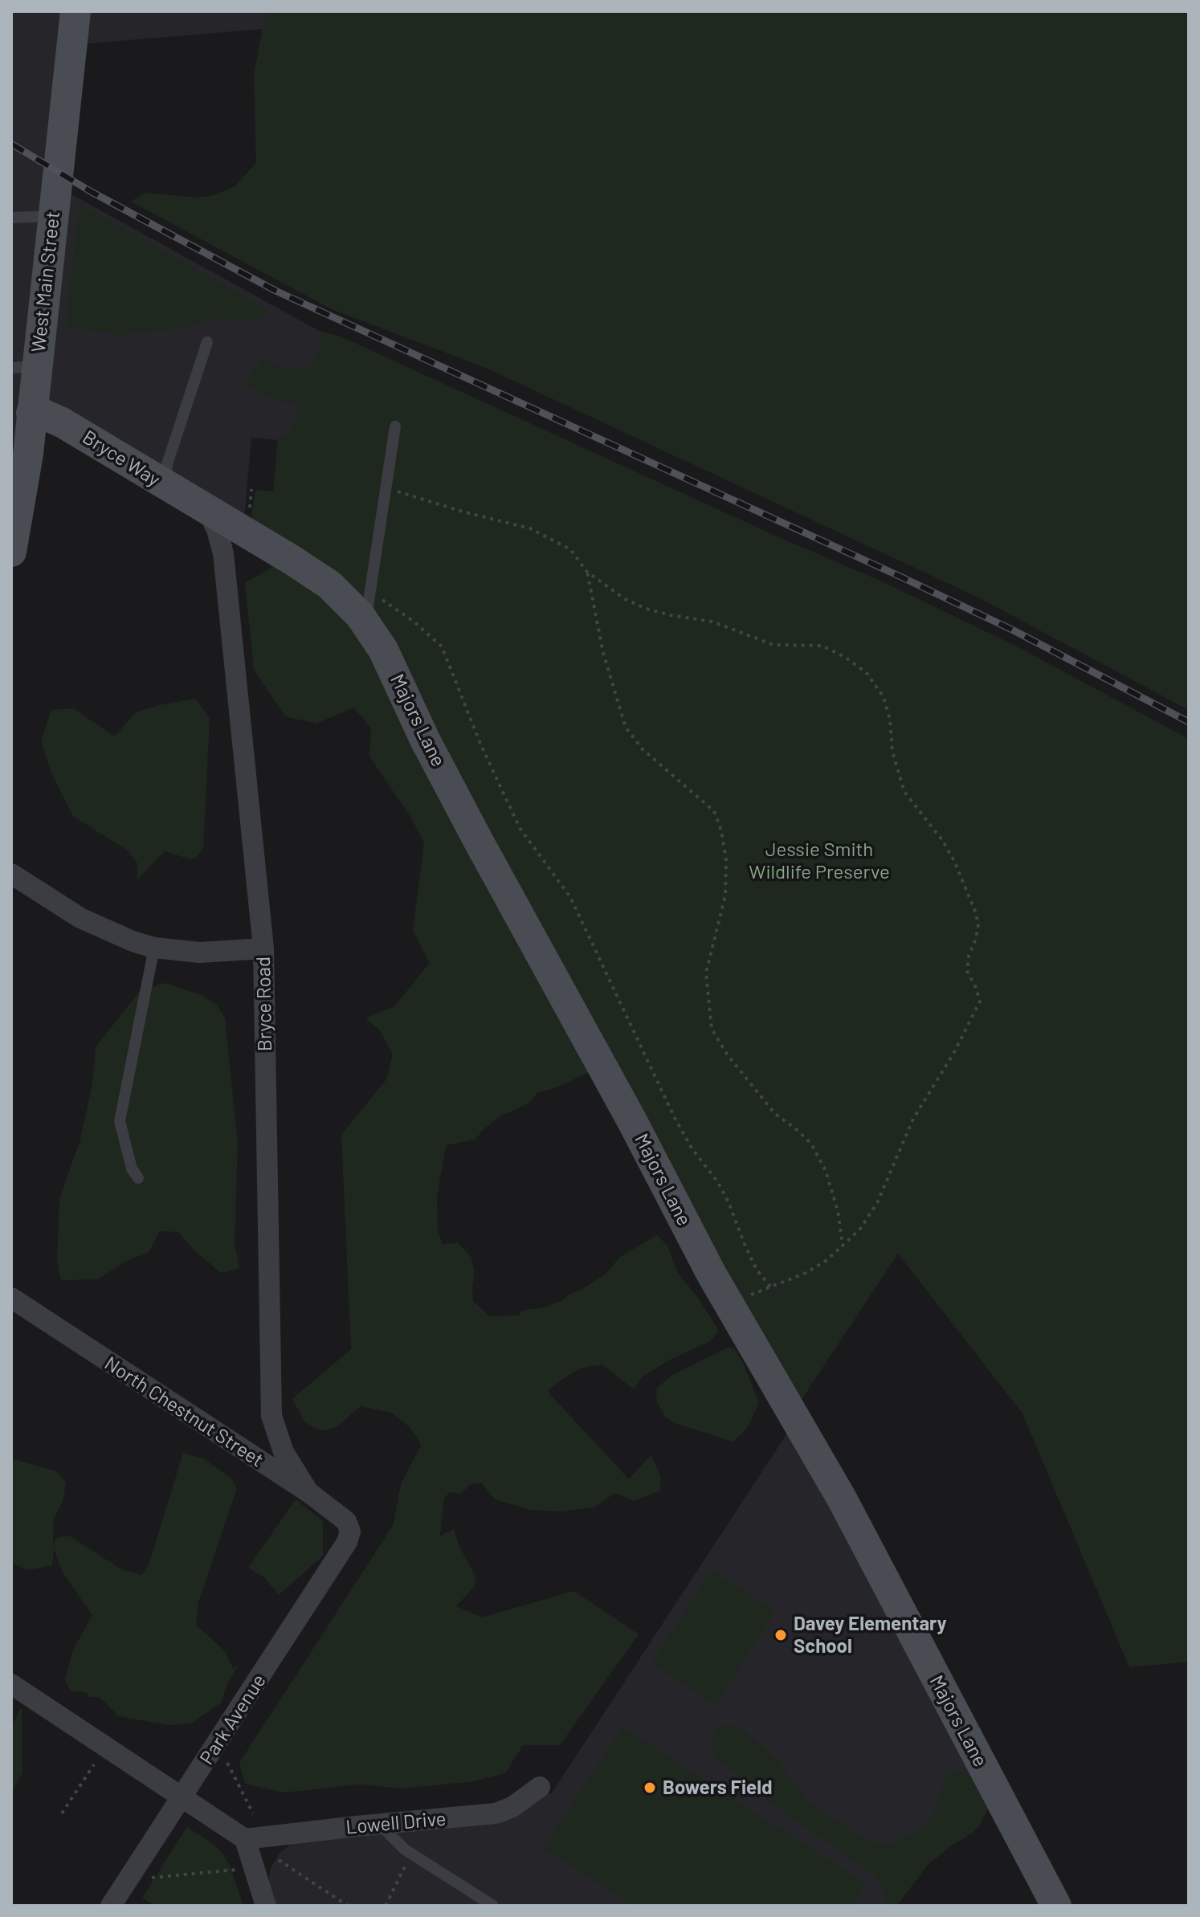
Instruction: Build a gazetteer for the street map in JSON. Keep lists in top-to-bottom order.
{
  "streets": {
    "street": [
      "West Main Street",
      "Bryce Way",
      "Majors Lane",
      "Bryce Road",
      "North Chestnut Street",
      "Park Avenue",
      "Lowell Drive"
    ]
  },
  "crossings": [
    ["West Main Street", "Bryce Way"],
    ["Bryce Way", "Majors Lane"],
    ["Bryce Way", "Bryce Road"],
    ["Majors Lane", "Bryce Road"],
    ["Bryce Road", "North Chestnut Street"],
    ["North Chestnut Street", "Park Avenue"]
  ],
  "parks": ["Jessie Smith Wildlife Preserve"],
  "places": ["Davey Elementary School", "Bowers Field"]
}
